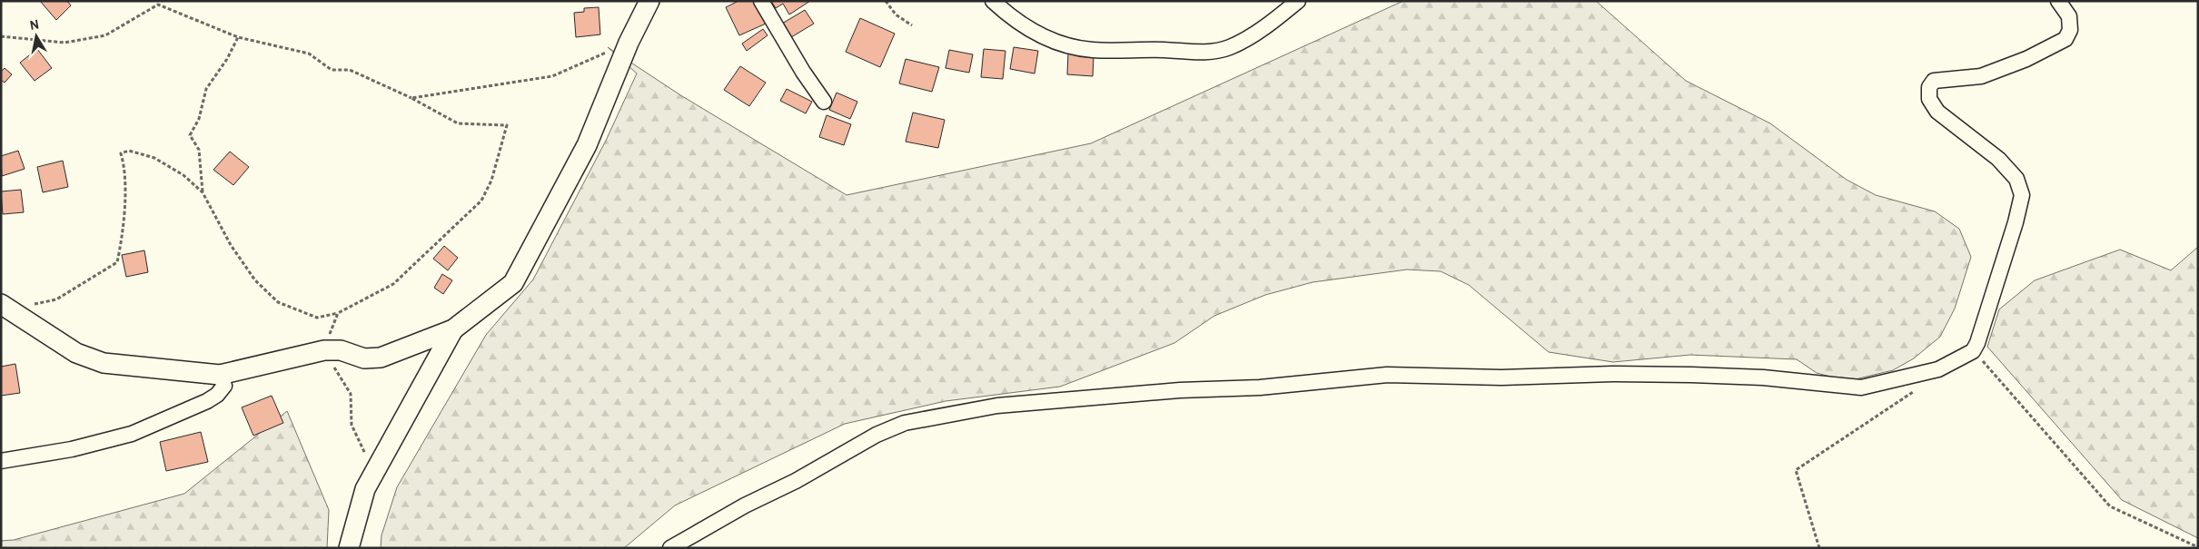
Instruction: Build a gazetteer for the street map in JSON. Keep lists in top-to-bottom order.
{
  "north": "top"
}
